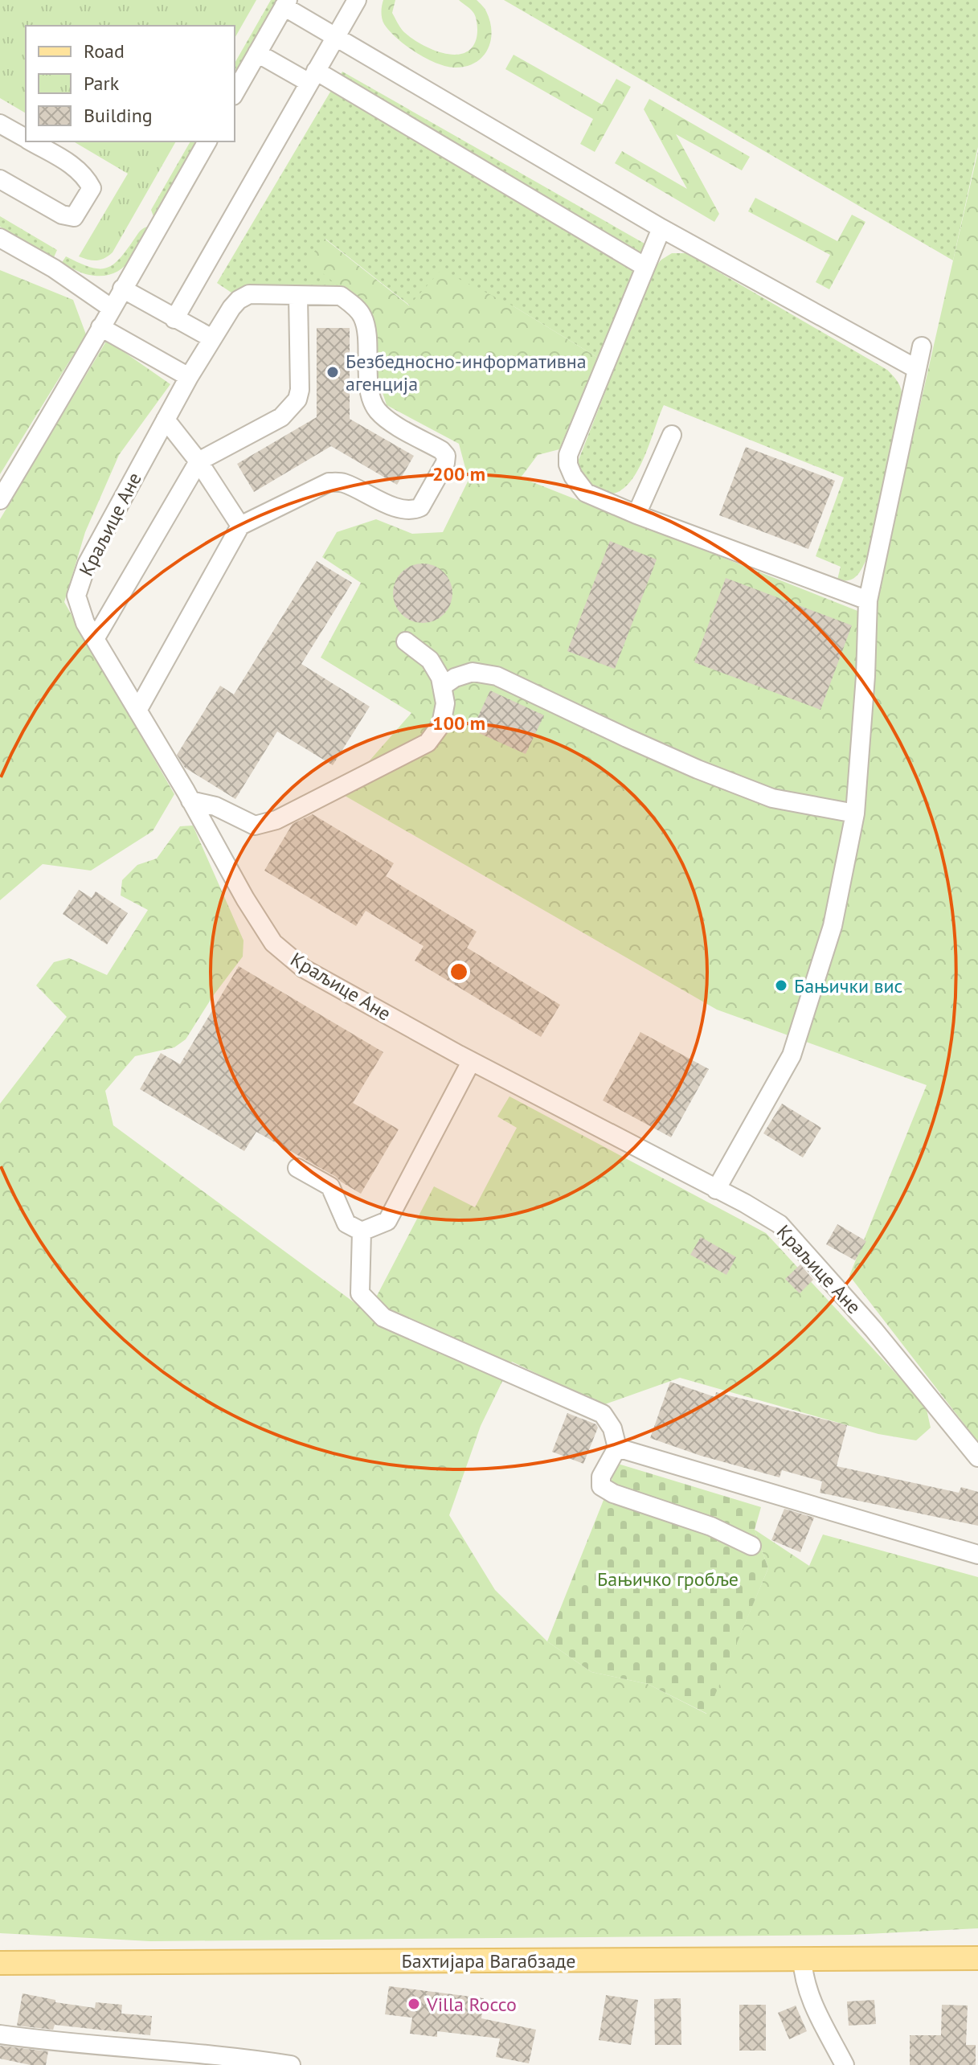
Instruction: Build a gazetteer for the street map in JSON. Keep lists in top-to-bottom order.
{
  "streets": {
    "main road": ["Бахтијара Вагабзаде"],
    "street": ["Краљице Ане"]
  },
  "parks": ["Бањичко гробље"],
  "places": ["Безбедносно-информативна агенција", "Бањички вис", "Villa Rocco"],
  "legend": ["Road", "Park", "Building"],
  "rings": ["200 m", "100 m"]
}
